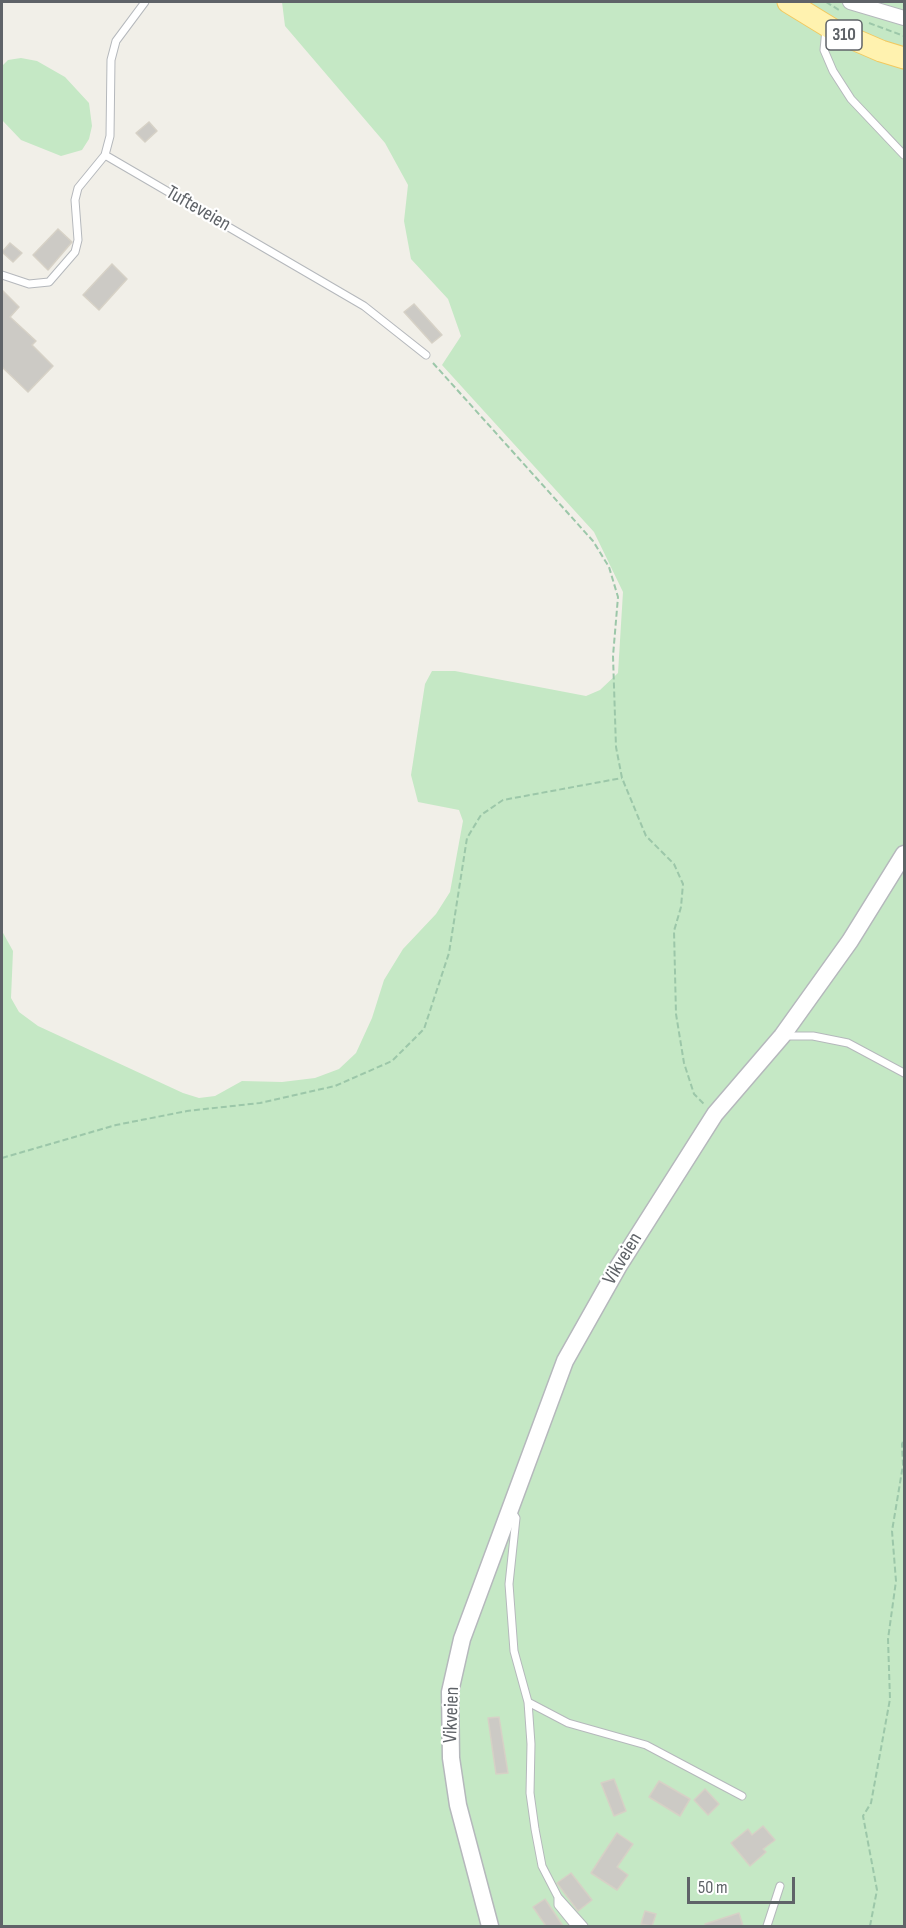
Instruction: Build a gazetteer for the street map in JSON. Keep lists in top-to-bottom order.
{
  "streets": {
    "main road": ["310"],
    "street": ["Vikveien"],
    "lane": ["Tufteveien"]
  },
  "scale_bar": "50 m"
}
